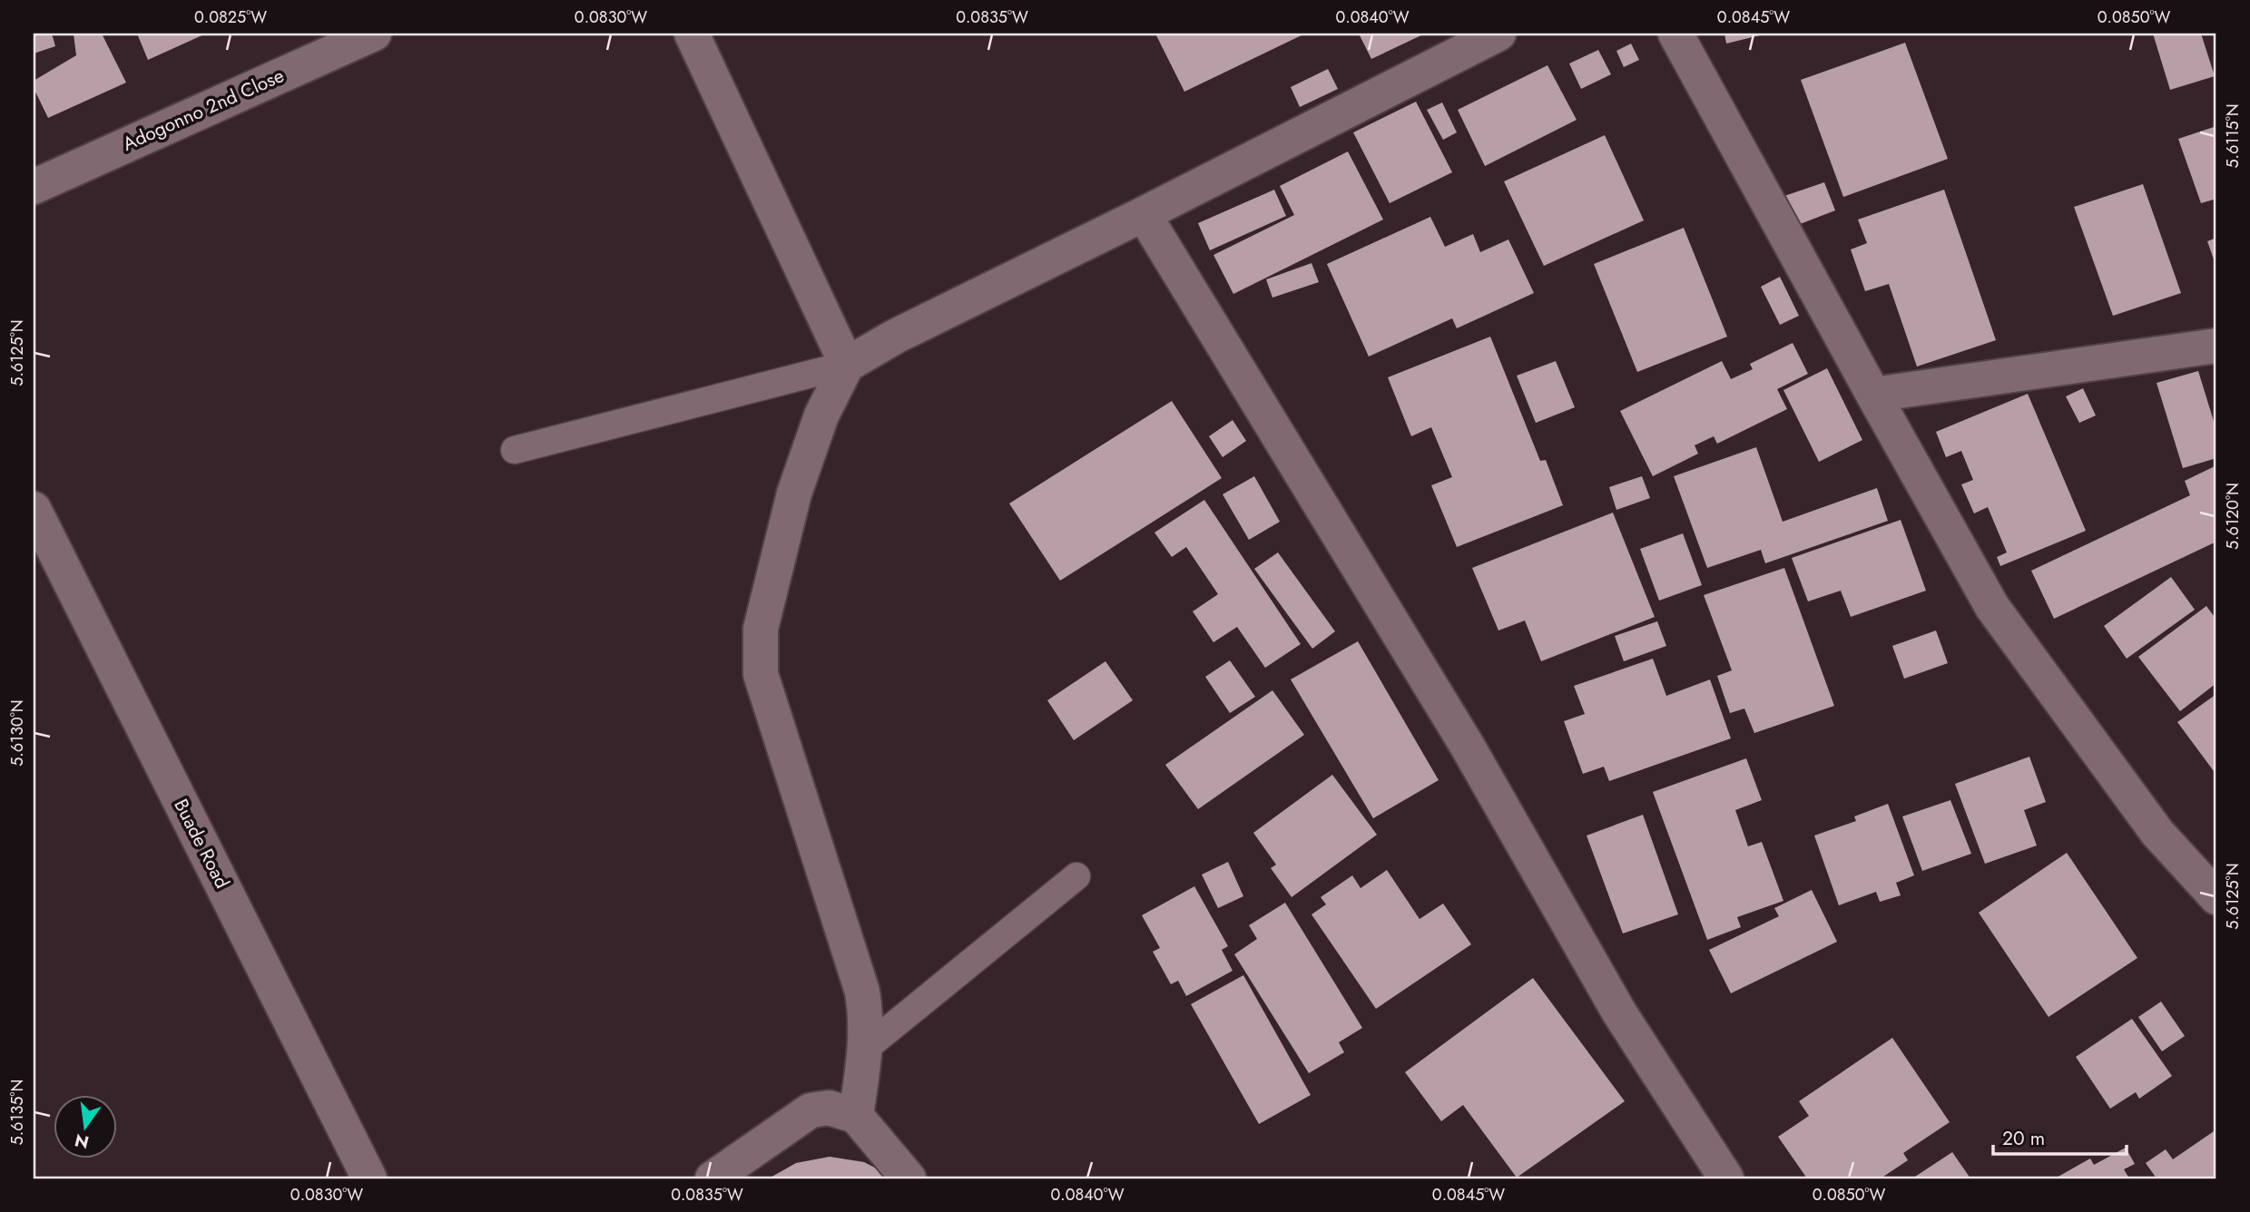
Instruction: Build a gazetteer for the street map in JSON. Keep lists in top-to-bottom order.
{
  "streets": {
    "street": ["Adogonno 2nd Close", "Buade Road"]
  },
  "scale_bar": "20 m",
  "north": "bottom",
  "coordinates": [
    "0.0825°W",
    "0.0830°W",
    "0.0835°W",
    "0.0840°W",
    "0.0845°W",
    "0.0850°W",
    "5.6115°N",
    "5.6125°N",
    "5.6120°N",
    "5.6130°N",
    "5.6135°N"
  ]
}
